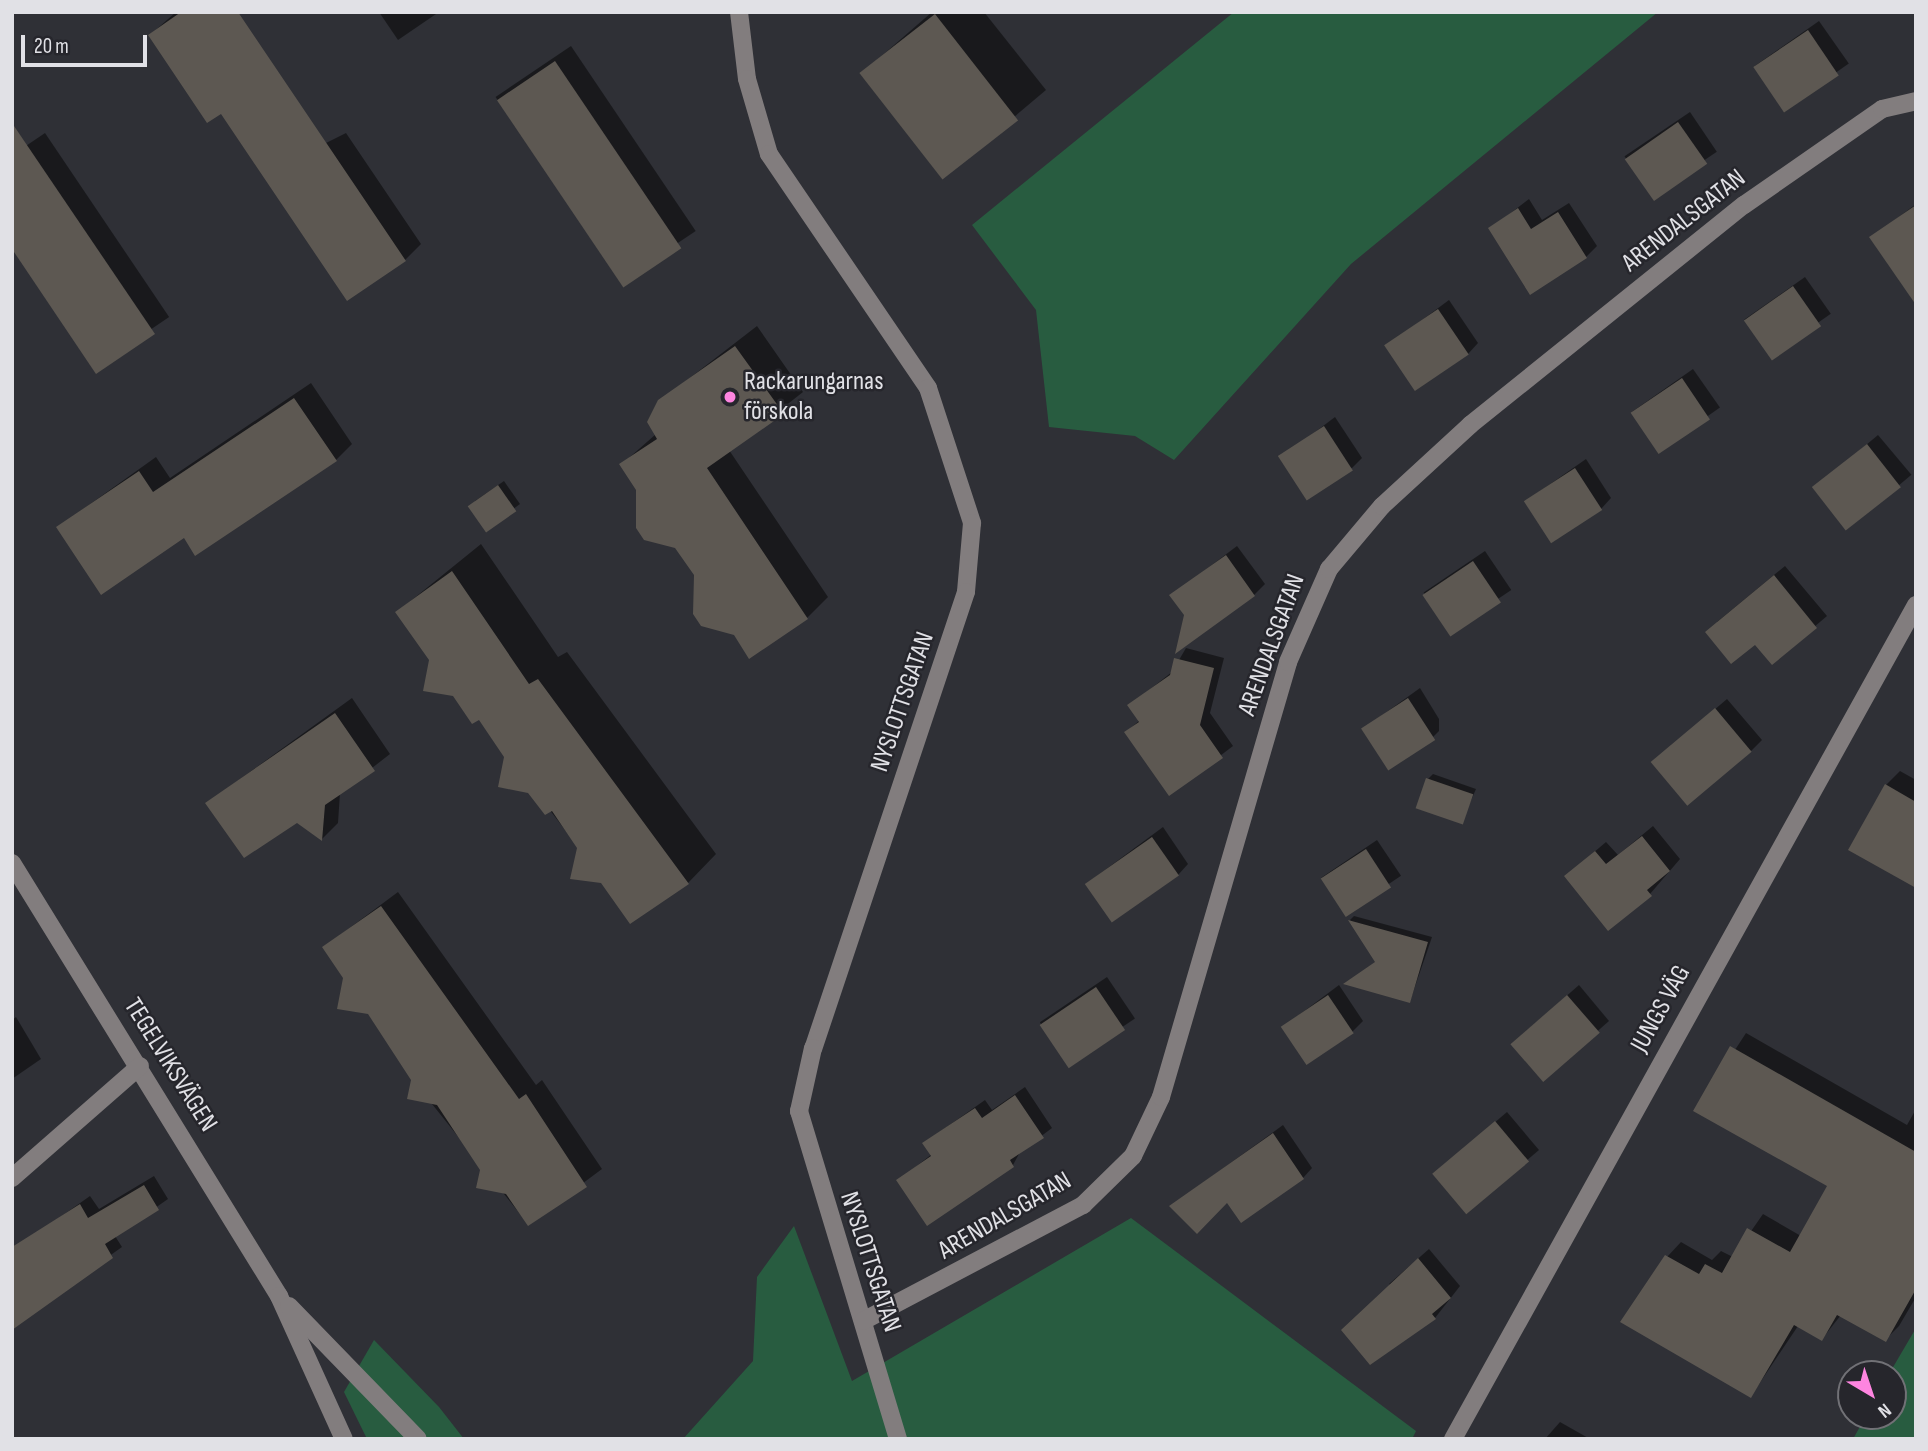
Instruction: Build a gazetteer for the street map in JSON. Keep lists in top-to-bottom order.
{
  "streets": {
    "street": [
      "ARENDALSGATAN",
      "NYSLOTTSGATAN",
      "JUNGS VÄG",
      "TEGELVIKSVÄGEN"
    ]
  },
  "crossings": [
    ["ARENDALSGATAN", "NYSLOTTSGATAN"]
  ],
  "places": ["Rackarungarnas förskola"],
  "scale_bar": "20 m",
  "north": "bottom right"
}
